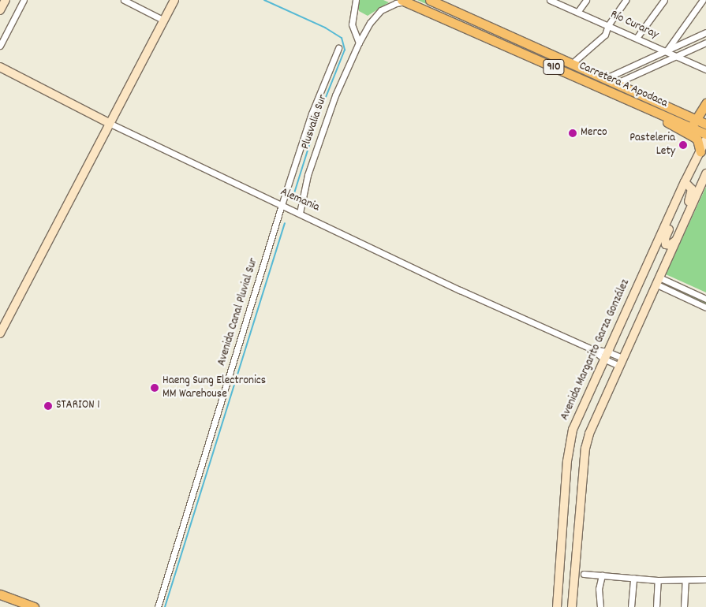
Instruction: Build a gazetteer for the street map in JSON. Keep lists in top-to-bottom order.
{
  "streets": {
    "main road": [
      "910",
      "Carretera A Apodaca",
      "Alemania",
      "Avenida Margarito Garza González"
    ],
    "street": ["Río Curaray", "Plusvalia Sur", "Avenida Canal Pluvial Sur"]
  },
  "crossings": [
    ["Carretera A Apodaca", "Plusvalia Sur"],
    ["Plusvalia Sur", "Alemania"],
    ["Alemania", "Avenida Canal Pluvial Sur"],
    ["Alemania", "Avenida Margarito Garza González"]
  ],
  "places": [
    "Merco",
    "Pasteleria Lety",
    "Haeng Sung Electronics MM Warehouse",
    "STARION 1"
  ]
}
